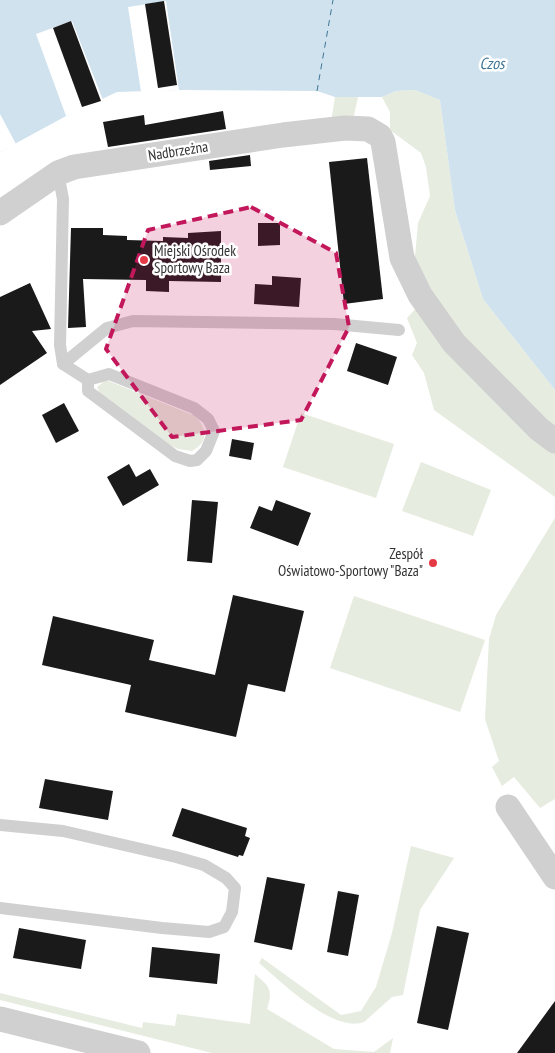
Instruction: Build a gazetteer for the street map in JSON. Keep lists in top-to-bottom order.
{
  "streets": {
    "street": ["Nadbrzeżna"]
  },
  "water": ["Czos"],
  "places": ["Miejski Ośrodek Sportowy Baza", "Zespół Oświatowo-Sportowy \"Baza\""]
}
